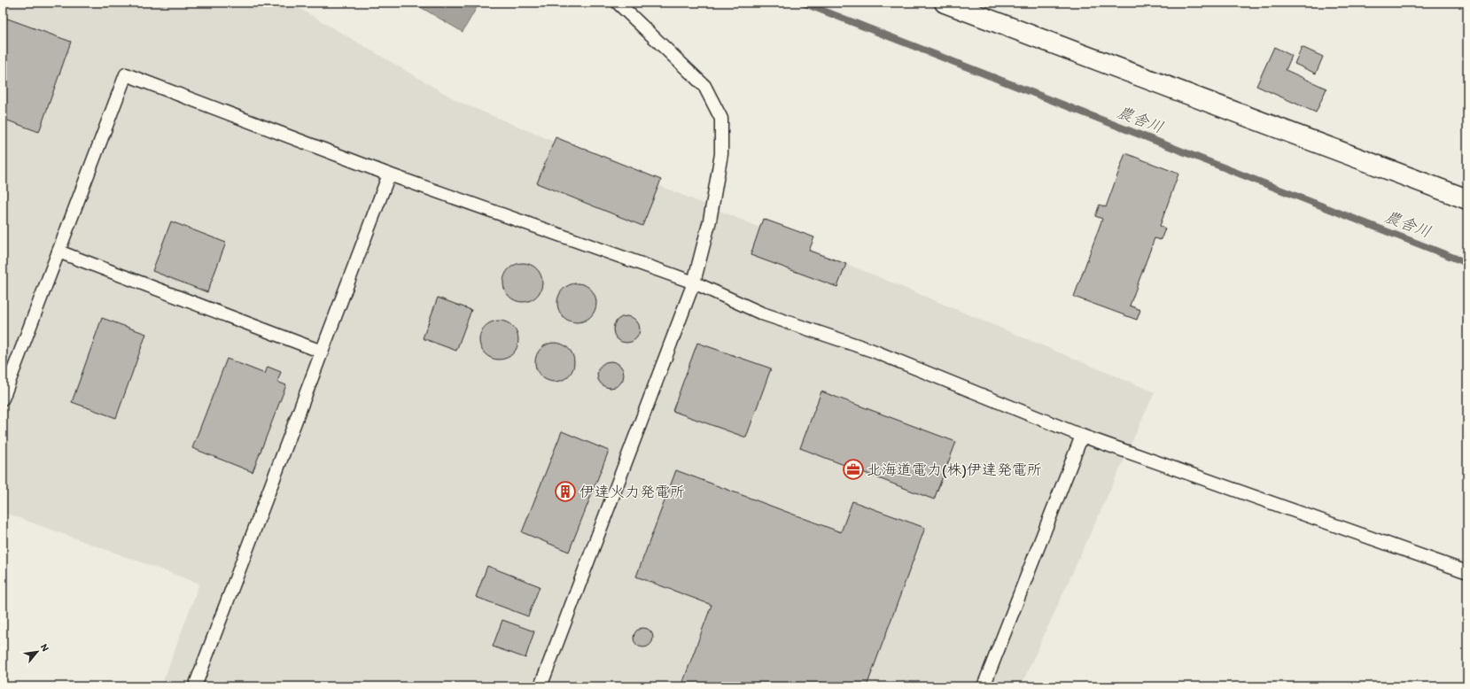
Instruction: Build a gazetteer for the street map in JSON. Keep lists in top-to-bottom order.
{
  "water": ["農舎川"],
  "places": {
    "office": ["北海道電力(株)伊達発電所"],
    "building": ["伊達火力発電所"]
  },
  "north": "top right"
}
